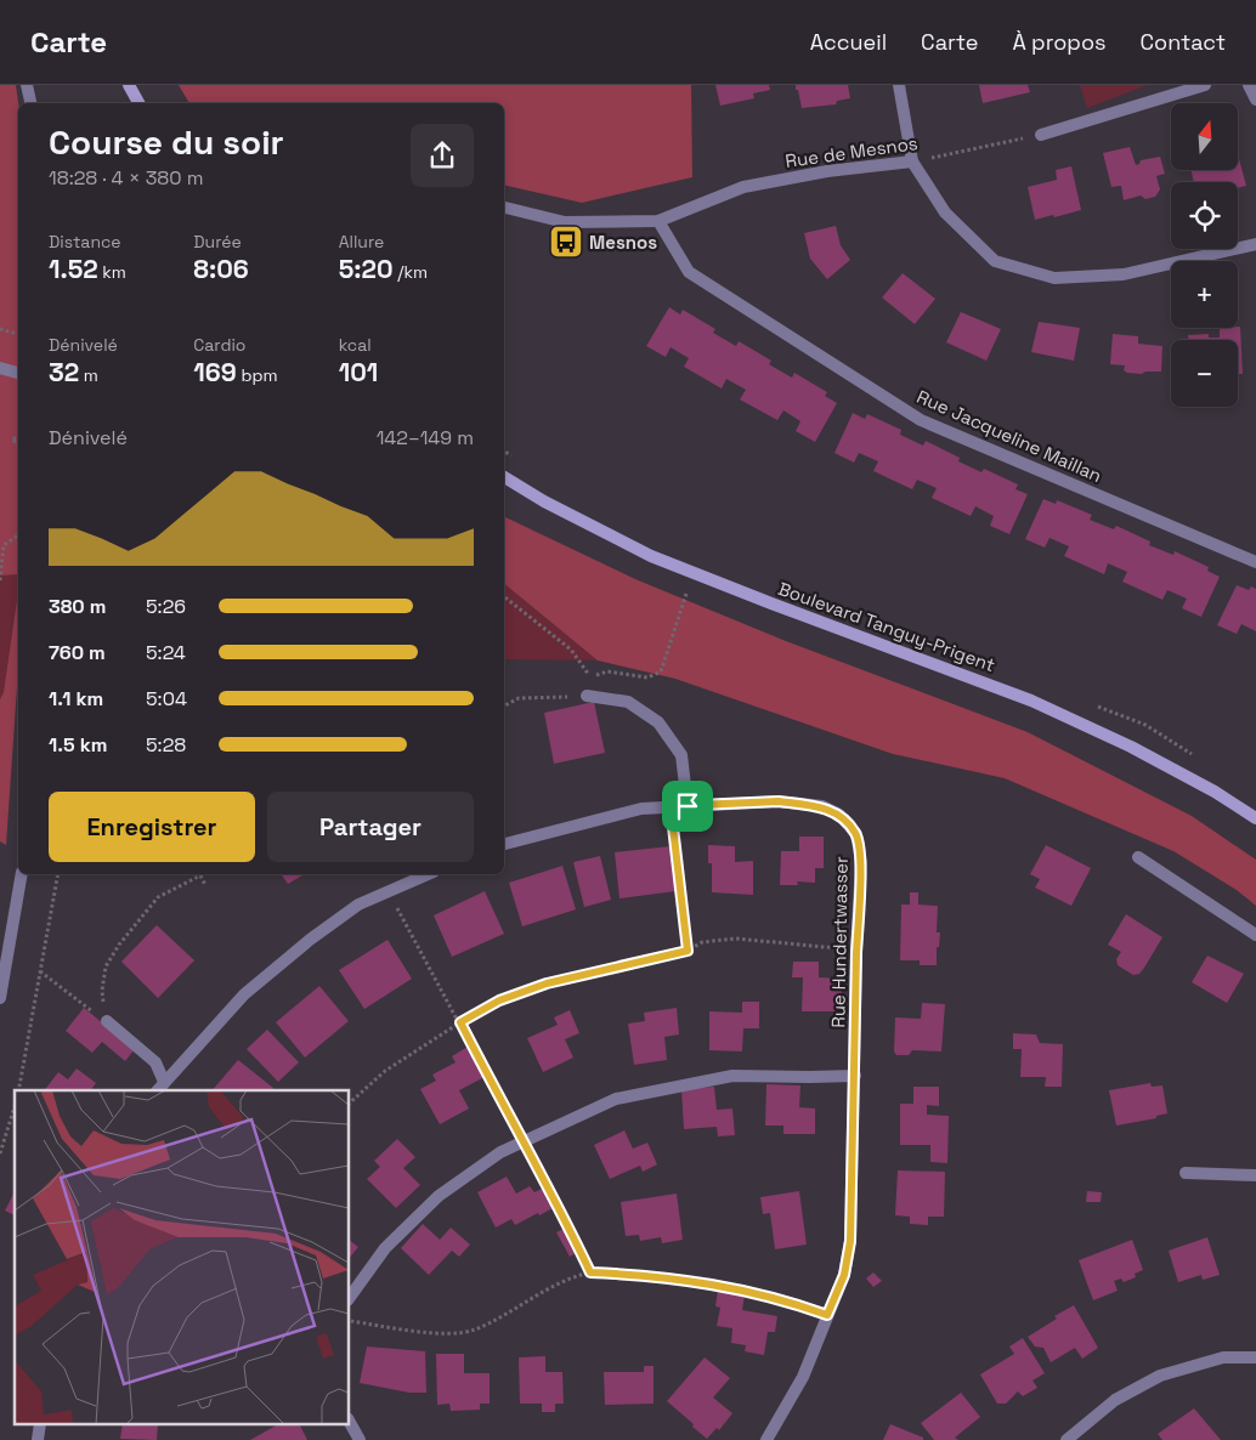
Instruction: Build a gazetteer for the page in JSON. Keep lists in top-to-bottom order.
{
  "streets": {
    "street": [
      "Rue de Mesnos",
      "Rue Jacqueline Maillan",
      "Boulevard Tanguy-Prigent",
      "Rue Hundertwasser"
    ]
  },
  "crossings": [
    ["Rue de Mesnos", "Rue Jacqueline Maillan"]
  ],
  "places": {
    "bus stop": ["Mesnos"]
  },
  "north": "top",
  "page": {
    "header": "Carte",
    "nav": [
      "Accueil",
      "Carte",
      "À propos",
      "Contact"
    ],
    "map_buttons": ["+", "−"],
    "heading": ["Course du soir", "18:28 · 4 × 380 m"],
    "stats": [
      ["Distance", "1.52 km"],
      ["Durée", "8:06"],
      ["Allure", "5:20 /km"],
      ["Dénivelé", "32 m"],
      ["Cardio", "169 bpm"],
      ["kcal", "101"]
    ],
    "chart": ["Dénivelé", "142–149 m"],
    "list": [
      {
        "name": "380 m",
        "note": "5:26"
      },
      {
        "name": "760 m",
        "note": "5:24"
      },
      {
        "name": "1.1 km",
        "note": "5:04"
      },
      {
        "name": "1.5 km",
        "note": "5:28"
      }
    ],
    "buttons": ["Enregistrer", "Partager"]
  }
}
